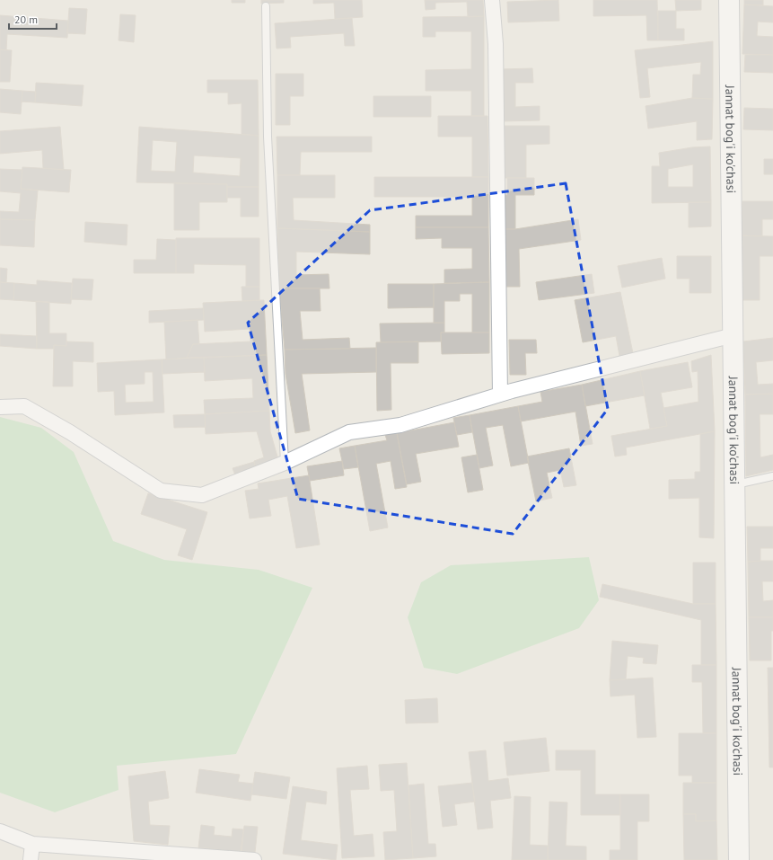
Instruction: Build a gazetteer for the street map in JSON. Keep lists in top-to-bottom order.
{
  "streets": {
    "street": ["Jannat bog'i ko'chasi"]
  },
  "scale_bar": "20 m"
}
